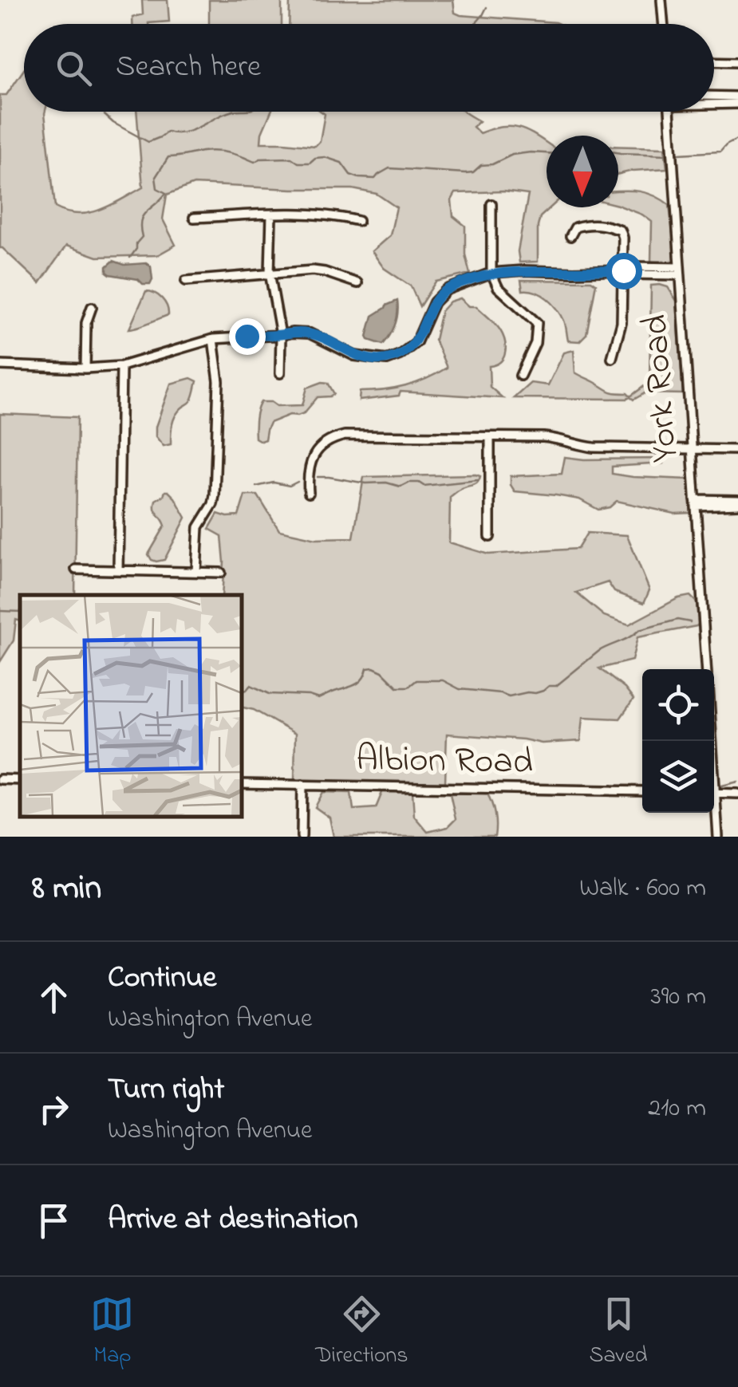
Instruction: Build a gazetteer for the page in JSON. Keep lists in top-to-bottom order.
{
  "streets": {
    "street": ["York Road", "Albion Road"]
  },
  "north": "bottom",
  "page": {
    "search": "Search here",
    "heading": ["8 min", "Walk · 600 m"],
    "list": [
      ["Continue", "Washington Avenue", "390 m"],
      ["Turn right", "Washington Avenue", "210 m"],
      "Arrive at destination"
    ],
    "nav": ["Map", "Directions", "Saved"]
  }
}
